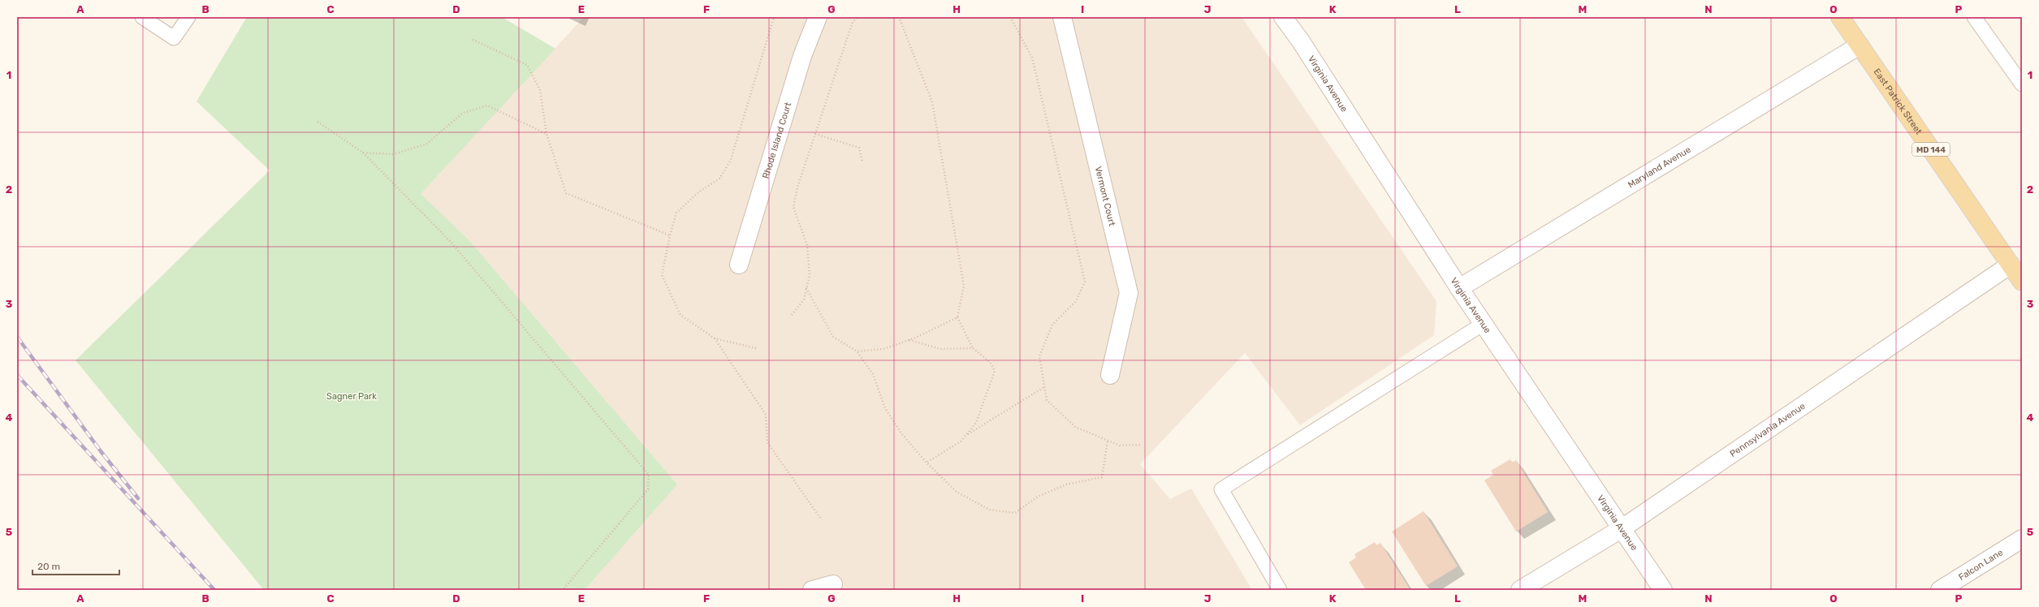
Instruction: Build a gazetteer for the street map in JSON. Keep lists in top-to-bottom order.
{
  "streets": {
    "main road": ["East Patrick Street", "MD 144"],
    "street": [
      "Virginia Avenue",
      "Rhode Island Court",
      "Maryland Avenue",
      "Vermont Court",
      "Pennsylvania Avenue",
      "Falcon Lane"
    ]
  },
  "crossings": [
    ["Virginia Avenue", "Maryland Avenue"],
    ["Virginia Avenue", "Pennsylvania Avenue"],
    ["East Patrick Street", "Maryland Avenue"],
    ["East Patrick Street", "Pennsylvania Avenue"]
  ],
  "parks": ["Sagner Park"],
  "scale_bar": "20 m",
  "grid": {
    "columns": [
      "A",
      "B",
      "C",
      "D",
      "E",
      "F",
      "G",
      "H",
      "I",
      "J",
      "K",
      "L",
      "M",
      "N",
      "O",
      "P"
    ],
    "rows": [
      "1",
      "2",
      "3",
      "4",
      "5"
    ]
  }
}
